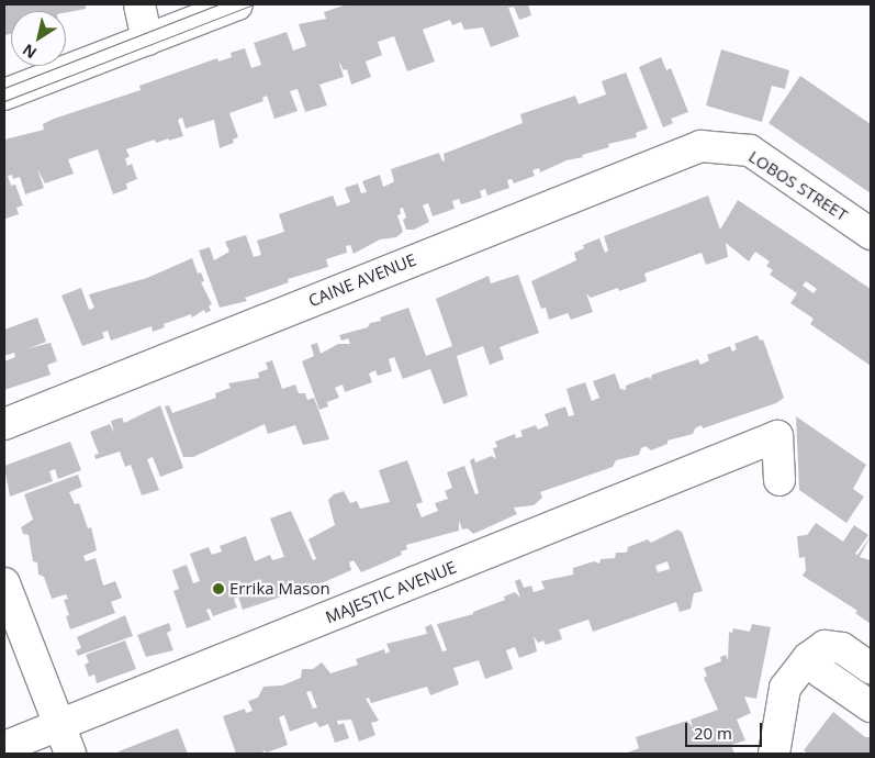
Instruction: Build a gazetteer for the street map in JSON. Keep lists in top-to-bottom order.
{
  "streets": {
    "street": ["LOBOS STREET", "CAINE AVENUE", "MAJESTIC AVENUE"]
  },
  "crossings": [
    ["LOBOS STREET", "CAINE AVENUE"]
  ],
  "places": ["Errika Mason"],
  "scale_bar": "20 m",
  "north": "bottom left"
}
